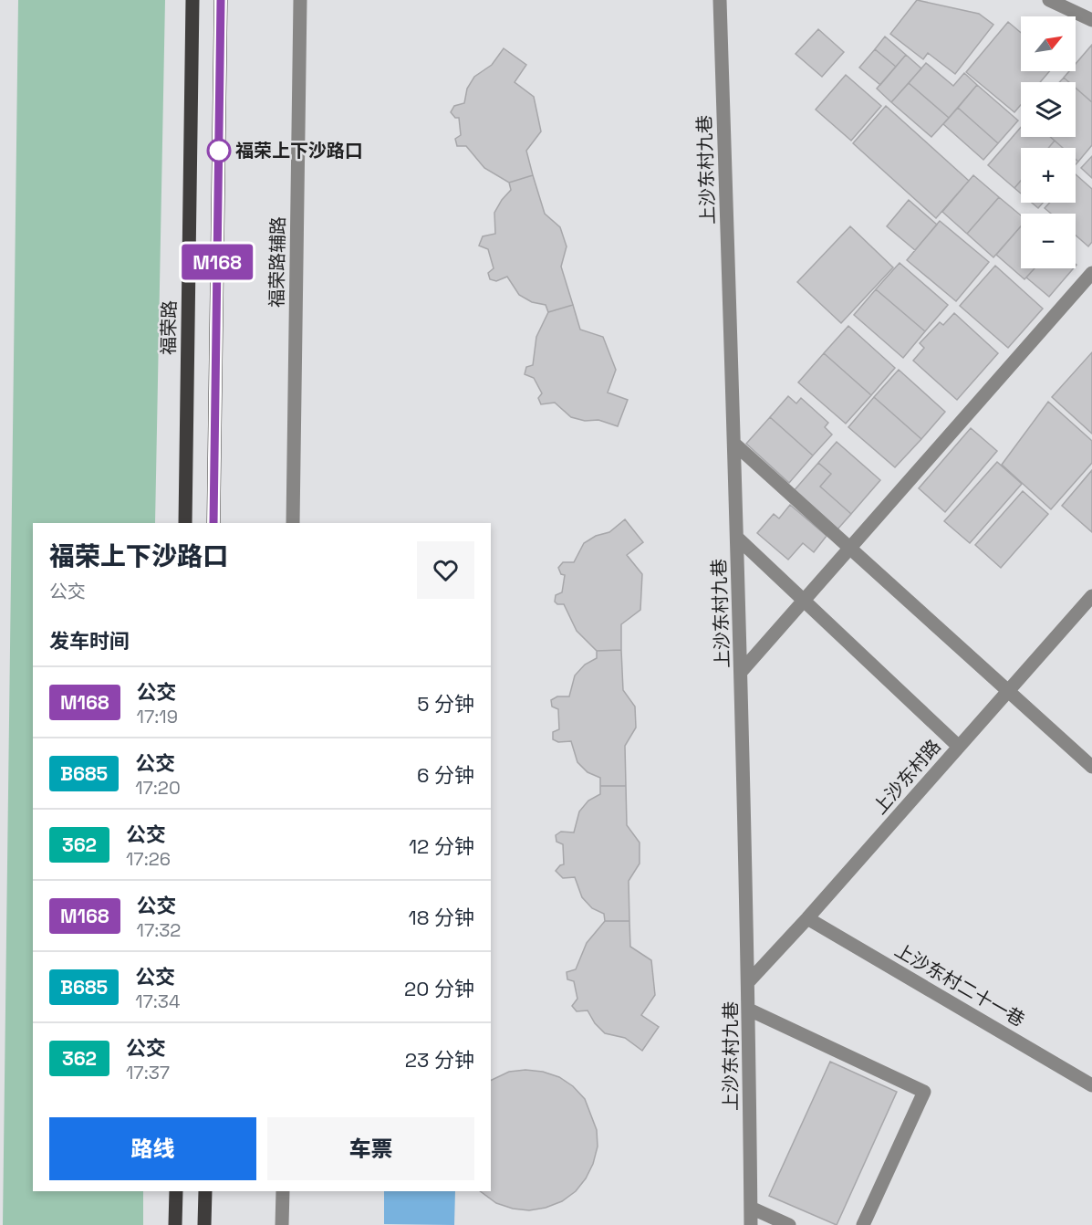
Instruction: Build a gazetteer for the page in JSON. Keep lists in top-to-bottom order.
{
  "streets": {
    "main road": ["福荣路"],
    "street": [
      "上沙东村九巷",
      "福荣路辅路",
      "上沙东村路",
      "上沙东村二十一巷"
    ]
  },
  "crossings": [
    ["上沙东村九巷", "上沙东村路"],
    ["上沙东村路", "上沙东村二十一巷"]
  ],
  "places": ["福荣上下沙路口"],
  "lines": ["bus line M168"],
  "north": "top right",
  "page": {
    "on_map": "M168",
    "map_buttons": ["+", "−"],
    "heading": [
      ["福荣上下沙路口", "公交"],
      "发车时间"
    ],
    "list": [
      {
        "mark": "M168",
        "name": "公交",
        "note": "17:19",
        "value": "5 分钟"
      },
      {
        "mark": "B685",
        "name": "公交",
        "note": "17:20",
        "value": "6 分钟"
      },
      {
        "mark": "362",
        "name": "公交",
        "note": "17:26",
        "value": "12 分钟"
      },
      {
        "mark": "M168",
        "name": "公交",
        "note": "17:32",
        "value": "18 分钟"
      },
      {
        "mark": "B685",
        "name": "公交",
        "note": "17:34",
        "value": "20 分钟"
      },
      {
        "mark": "362",
        "name": "公交",
        "note": "17:37",
        "value": "23 分钟"
      }
    ],
    "buttons": ["路线", "车票"]
  }
}
